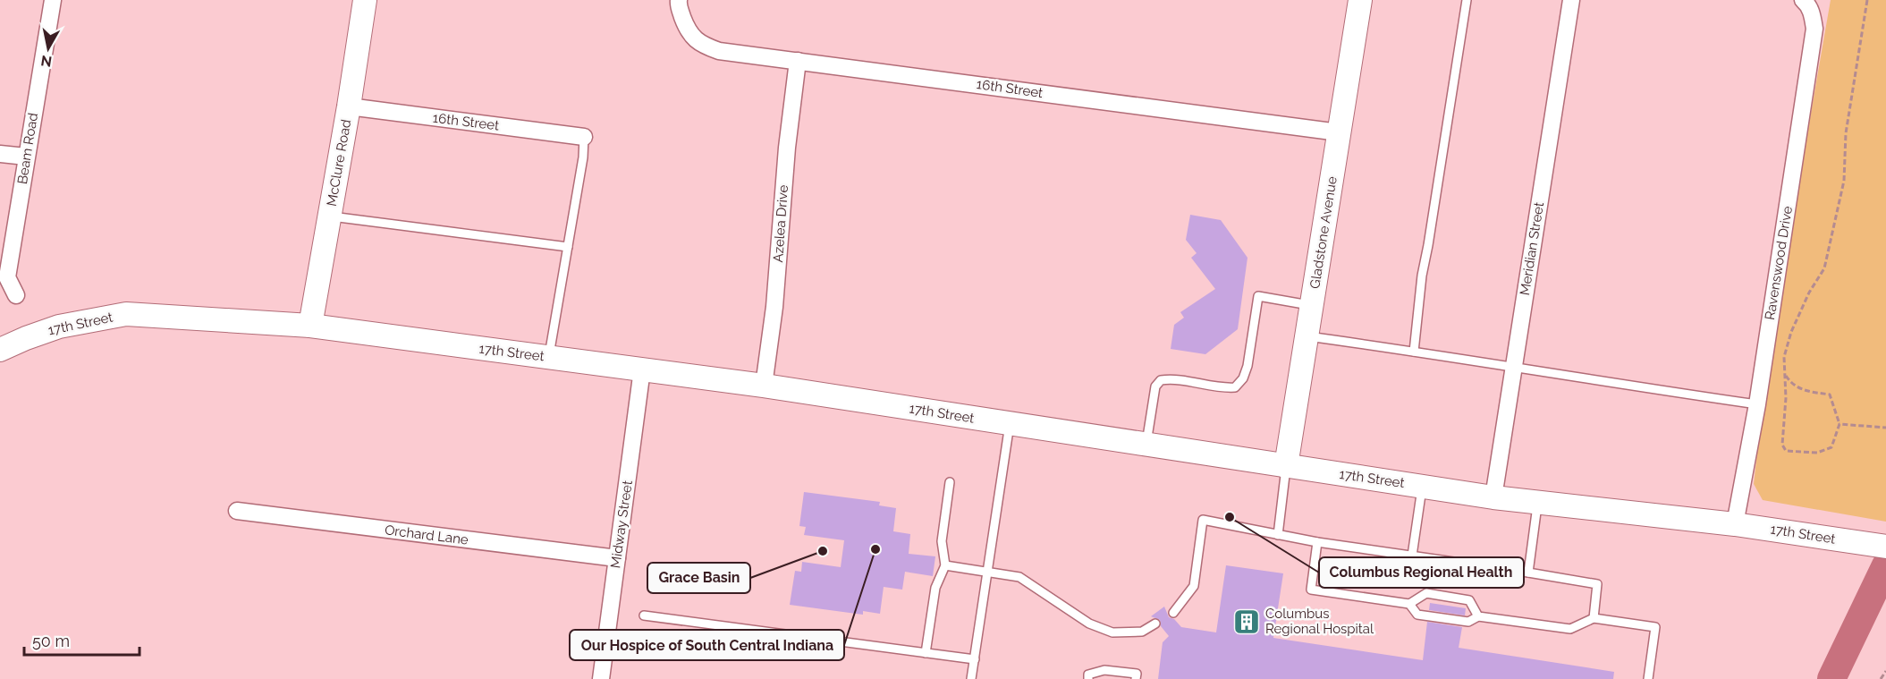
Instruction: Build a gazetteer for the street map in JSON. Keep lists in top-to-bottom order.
{
  "streets": {
    "street": [
      "16th Street",
      "Beam Road",
      "McClure Road",
      "Azelea Drive",
      "Gladstone Avenue",
      "Meridian Street",
      "Ravenswood Drive",
      "17th Street",
      "Midway Street",
      "Orchard Lane"
    ]
  },
  "crossings": [
    ["16th Street", "McClure Road"],
    ["16th Street", "Azelea Drive"],
    ["16th Street", "Gladstone Avenue"],
    ["McClure Road", "17th Street"],
    ["Azelea Drive", "17th Street"],
    ["Gladstone Avenue", "17th Street"],
    ["Meridian Street", "17th Street"],
    ["Ravenswood Drive", "17th Street"],
    ["17th Street", "Midway Street"],
    ["Midway Street", "Orchard Lane"]
  ],
  "places": {
    "other": ["Columbus Regional Health", "Our Hospice of South Central Indiana", "Grace Basin"],
    "building": ["Columbus Regional Hospital"]
  },
  "scale_bar": "50 m",
  "north": "bottom"
}
